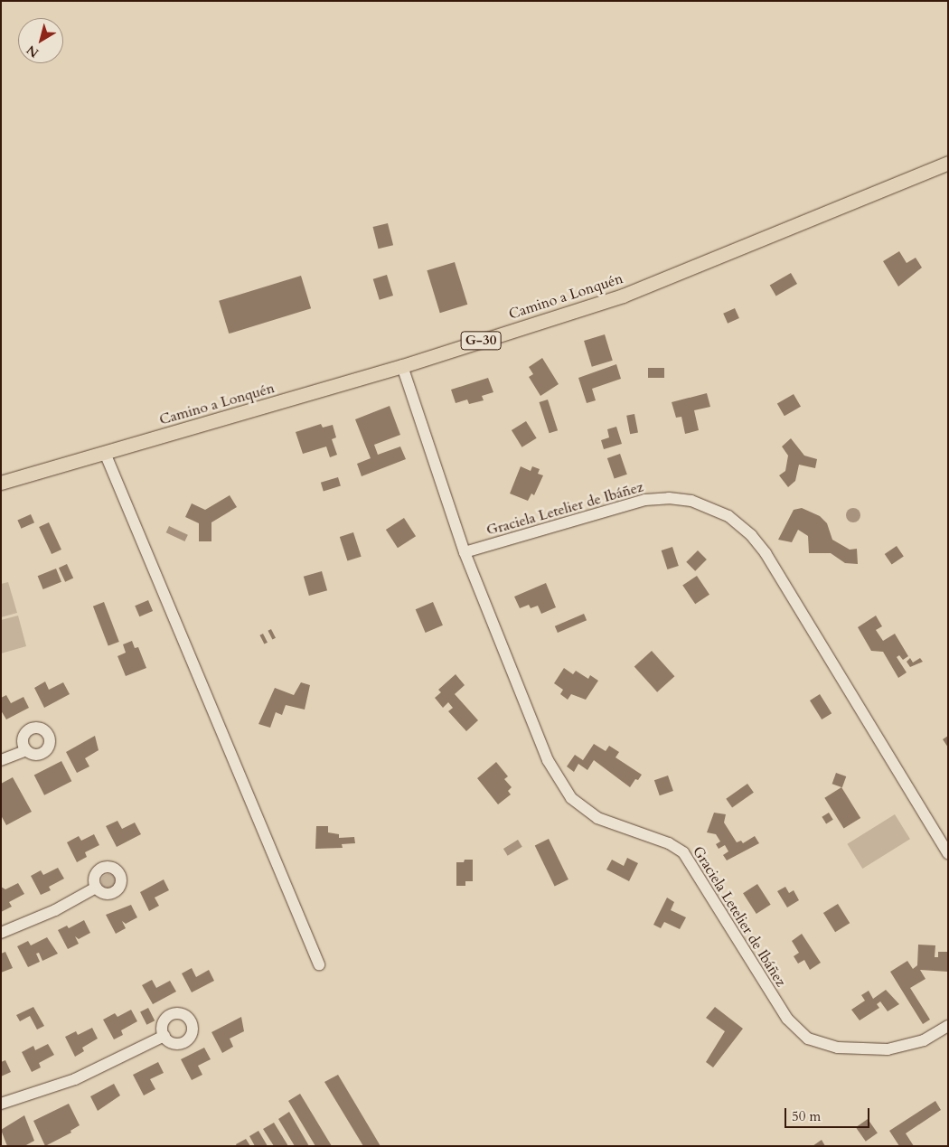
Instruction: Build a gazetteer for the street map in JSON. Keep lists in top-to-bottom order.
{
  "streets": {
    "main road": ["Camino a Lonquén", "G-30"],
    "street": ["Graciela Letelier de Ibáñez"]
  },
  "crossings": [
    ["Camino a Lonquén", "Graciela Letelier de Ibáñez"]
  ],
  "scale_bar": "50 m",
  "north": "bottom left"
}
